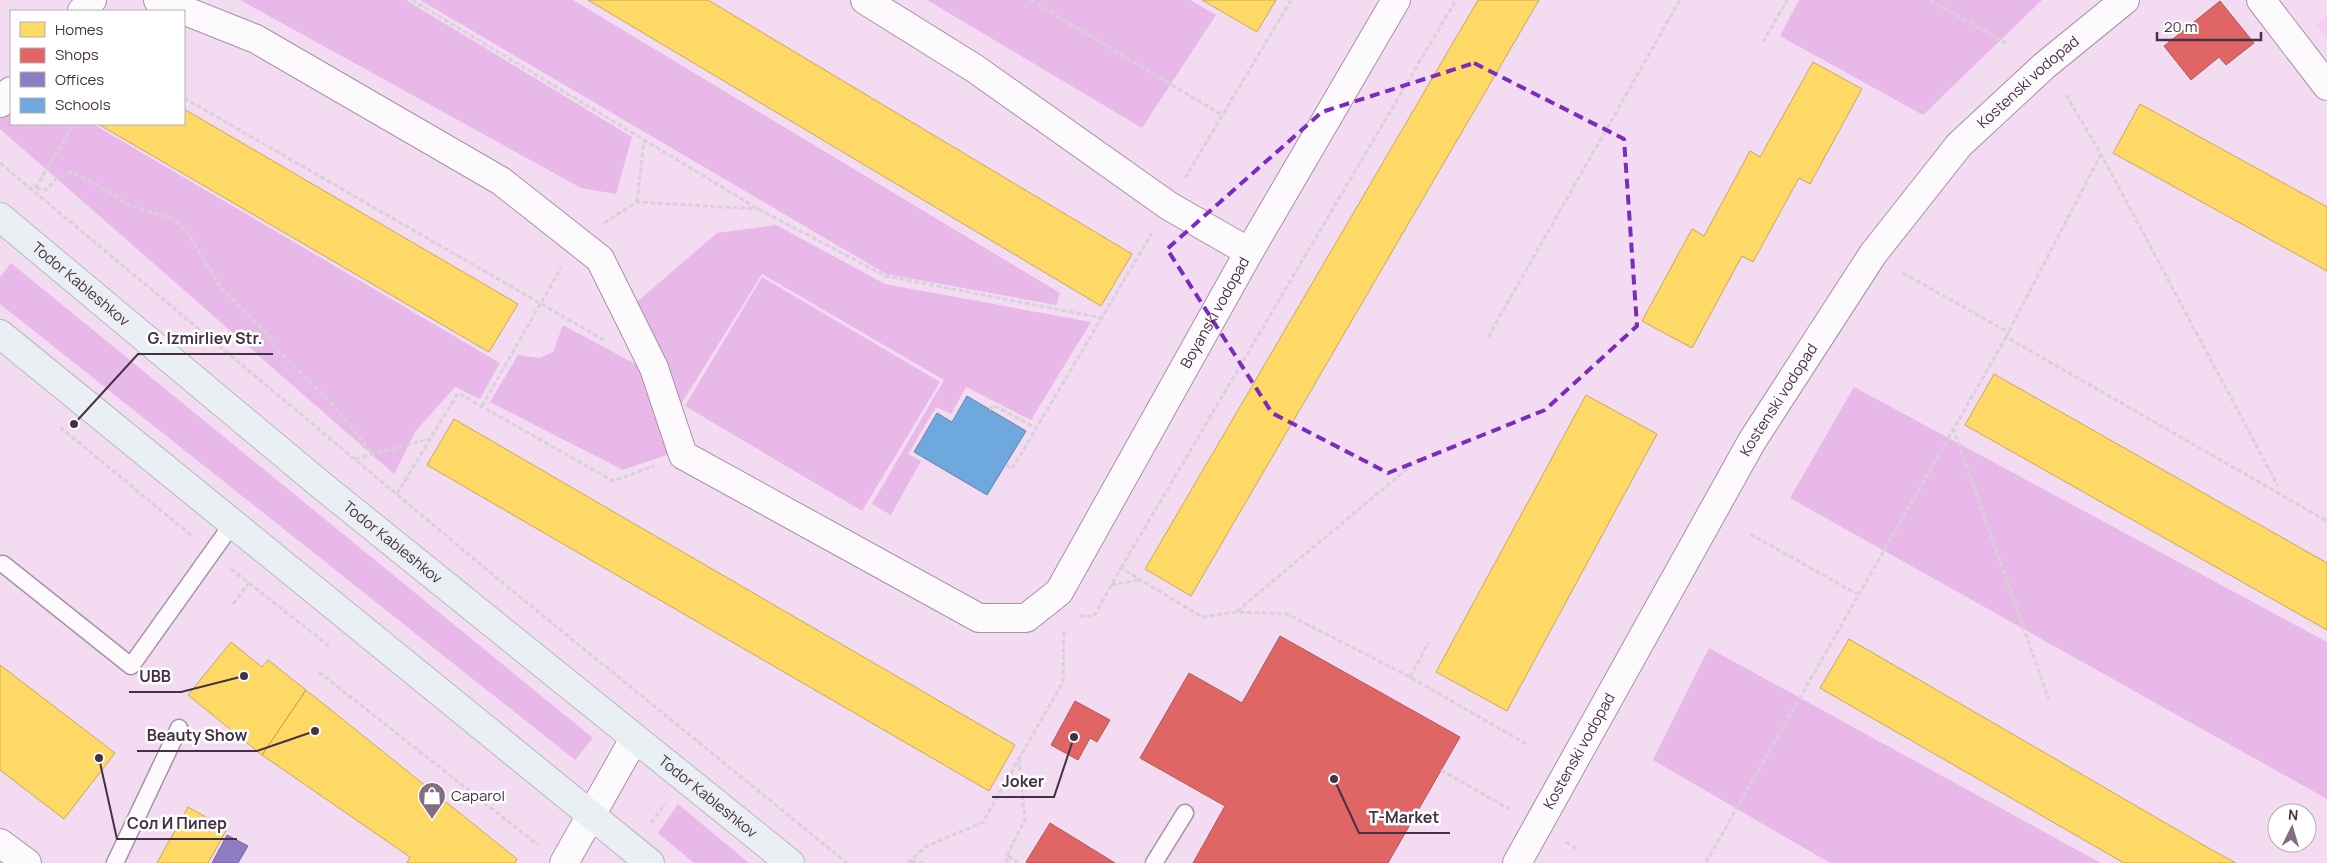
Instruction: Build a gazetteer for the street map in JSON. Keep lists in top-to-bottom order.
{
  "streets": {
    "main road": ["Todor Kableshkov"],
    "street": ["Kostenski vodopad", "Boyanski vodopad"]
  },
  "places": {
    "other": [
      "G. Izmirliev Str.",
      "UBB",
      "Beauty Show",
      "Joker",
      "Сол И Пипер",
      "T-Market"
    ],
    "shop": ["Caparol"]
  },
  "legend": [
    "Homes",
    "Shops",
    "Offices",
    "Schools"
  ],
  "scale_bar": "20 m",
  "north": "top"
}
